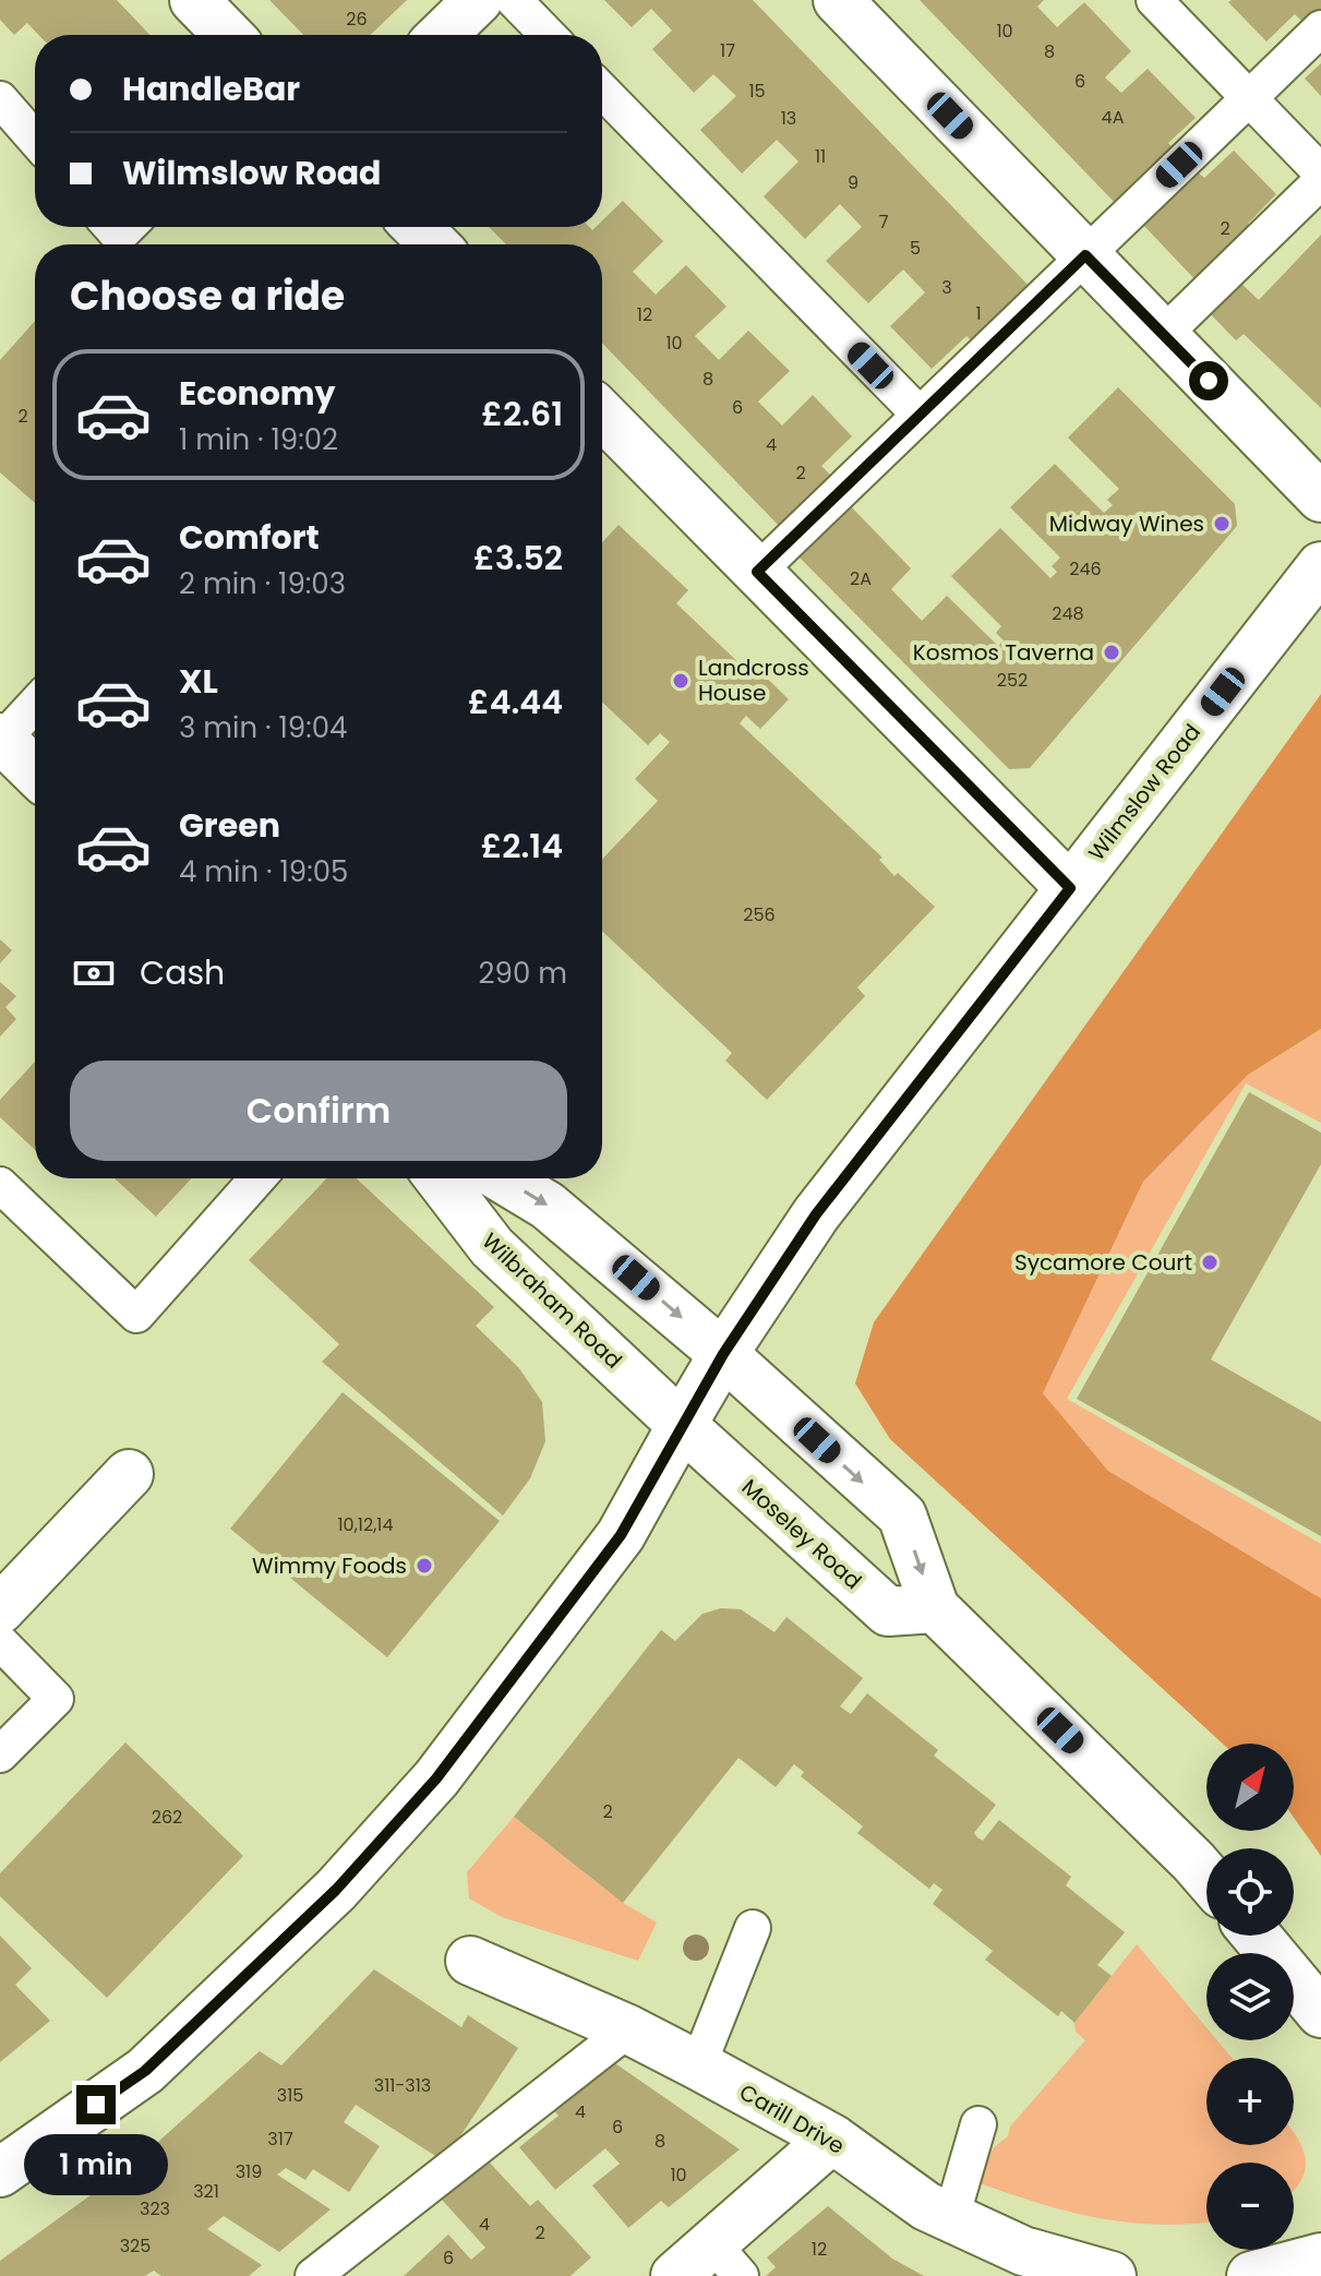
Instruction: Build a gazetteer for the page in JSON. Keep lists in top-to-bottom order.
{
  "streets": {
    "main road": [
      "Wilmslow Road",
      "Wilbraham Road",
      "Moseley Road",
      "Carill Drive"
    ]
  },
  "crossings": [
    ["Wilmslow Road", "Wilbraham Road"],
    ["Wilmslow Road", "Moseley Road"],
    ["Wilbraham Road", "Moseley Road"]
  ],
  "places": [
    "Midway Wines",
    "Kosmos Taverna",
    "Landcross House",
    "Sycamore Court",
    "Wimmy Foods"
  ],
  "house_numbers": [
    "26",
    "10",
    "17",
    "8",
    "6",
    "15",
    "4A",
    "13",
    "11",
    "9",
    "7",
    "2",
    "5",
    "3",
    "1",
    "12",
    "10",
    "8",
    "6",
    "2",
    "4",
    "2",
    "246",
    "2A",
    "248",
    "252",
    "256",
    "10,12,14",
    "2",
    "262",
    "311-313",
    "315",
    "4",
    "6",
    "317",
    "8",
    "319",
    "10",
    "321",
    "323",
    "4",
    "2",
    "325",
    "12",
    "6"
  ],
  "north": "top right",
  "page": {
    "banner": ["HandleBar", "Wilmslow Road"],
    "heading": "Choose a ride",
    "list": [
      {
        "name": "Economy",
        "note": "1 min · 19:02",
        "value": "£2.61"
      },
      {
        "name": "Comfort",
        "note": "2 min · 19:03",
        "value": "£3.52"
      },
      {
        "name": "XL",
        "note": "3 min · 19:04",
        "value": "£4.44"
      },
      {
        "name": "Green",
        "note": "4 min · 19:05",
        "value": "£2.14"
      }
    ],
    "pay": ["Cash", "290 m"],
    "buttons": "Confirm",
    "map_buttons": ["+", "−"],
    "bubble": "1 min"
  }
}
